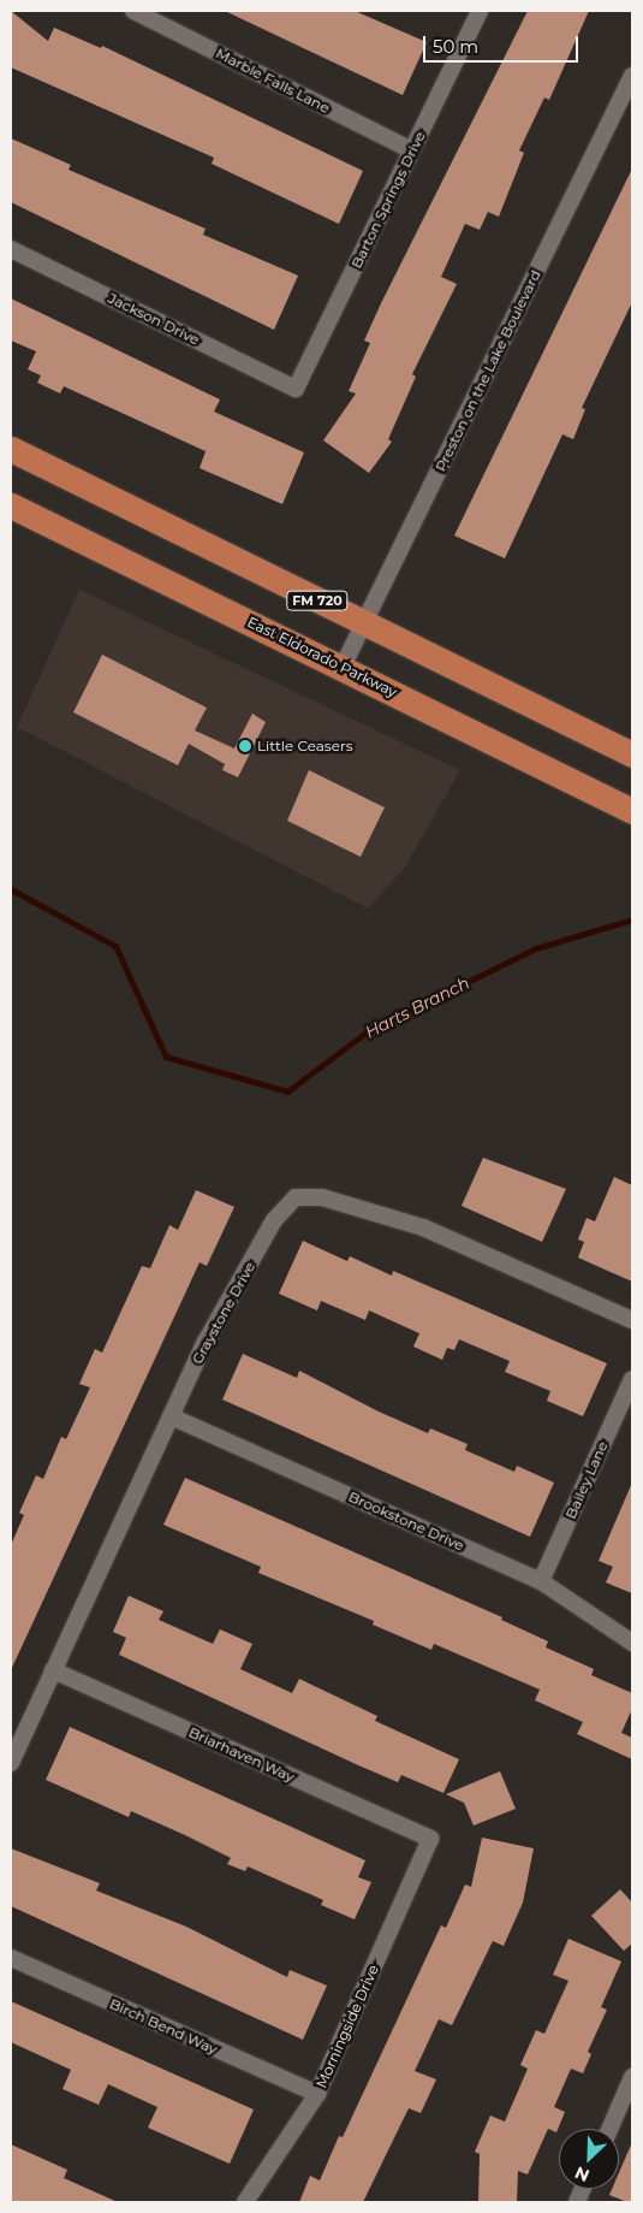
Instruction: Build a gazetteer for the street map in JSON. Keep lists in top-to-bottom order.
{
  "streets": {
    "main road": ["FM 720", "East Eldorado Parkway"],
    "street": [
      "Marble Falls Lane",
      "Barton Springs Drive",
      "Jackson Drive",
      "Preston on the Lake Boulevard",
      "Graystone Drive",
      "Bailey Lane",
      "Brookstone Drive",
      "Briarhaven Way",
      "Birch Bend Way",
      "Morningside Drive"
    ]
  },
  "crossings": [
    ["Marble Falls Lane", "Barton Springs Drive"],
    ["Barton Springs Drive", "Jackson Drive"],
    ["Preston on the Lake Boulevard", "FM 720"],
    ["Preston on the Lake Boulevard", "East Eldorado Parkway"],
    ["Graystone Drive", "Brookstone Drive"],
    ["Graystone Drive", "Briarhaven Way"],
    ["Bailey Lane", "Brookstone Drive"],
    ["Briarhaven Way", "Morningside Drive"],
    ["Birch Bend Way", "Morningside Drive"]
  ],
  "water": ["Harts Branch"],
  "places": ["Little Ceasers"],
  "scale_bar": "50 m",
  "north": "bottom left"
}
